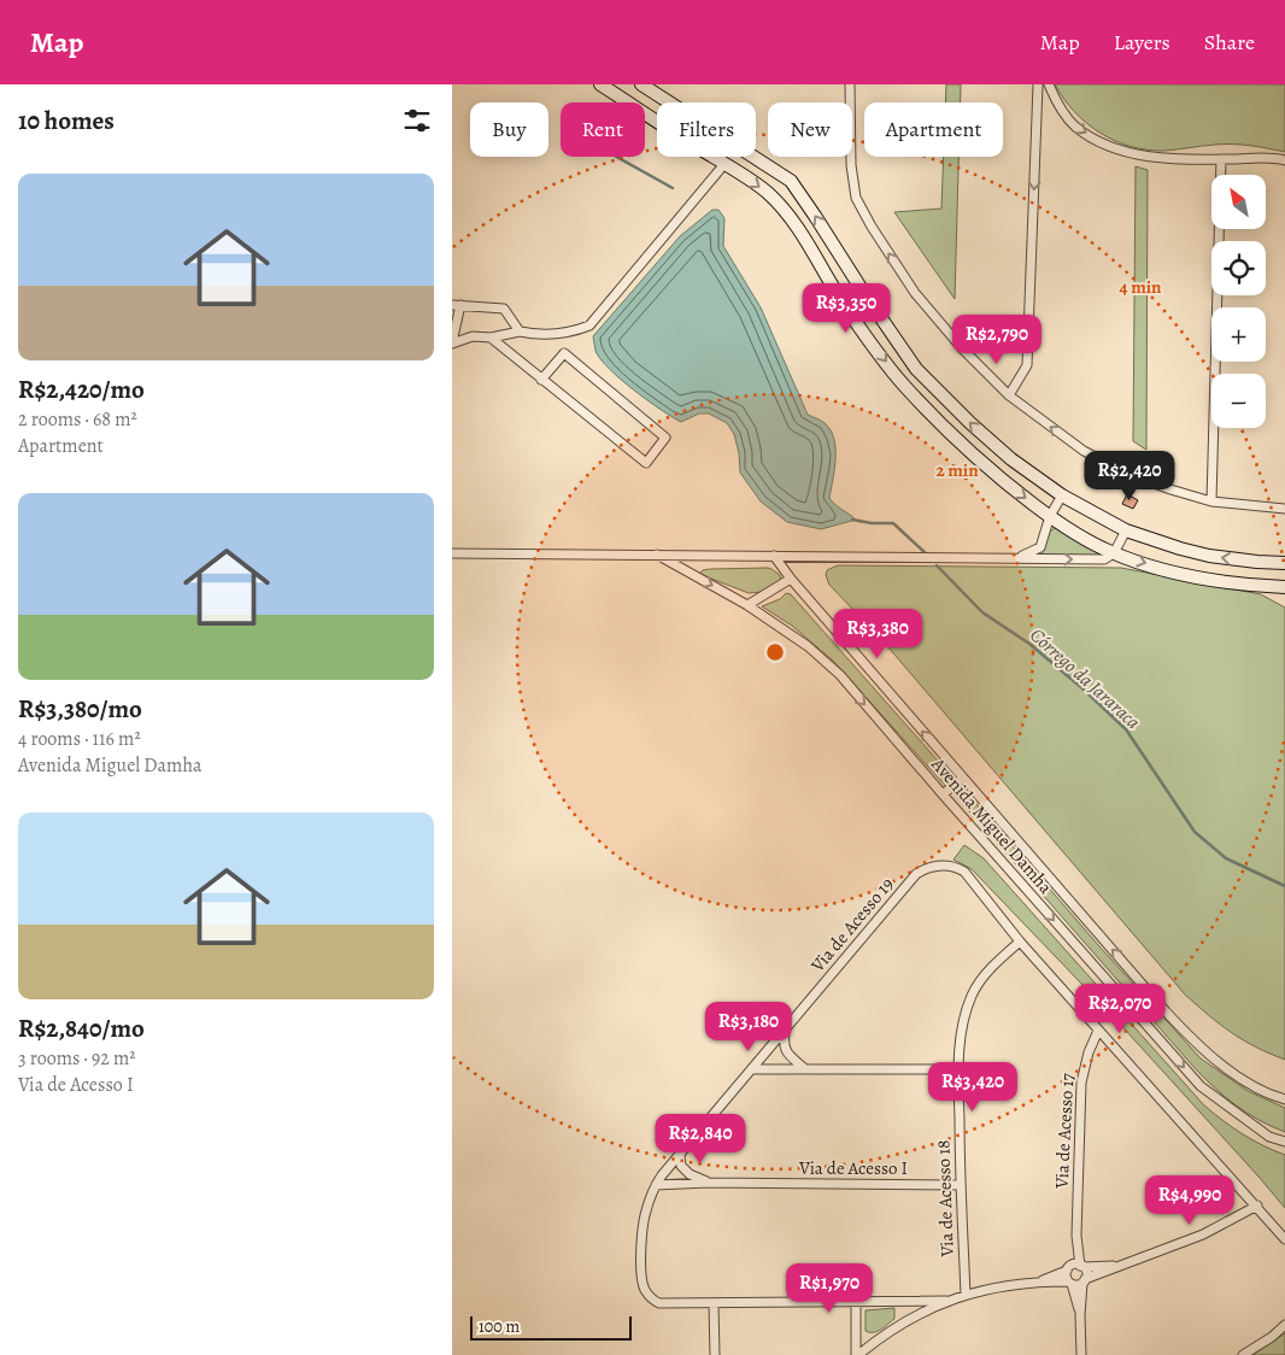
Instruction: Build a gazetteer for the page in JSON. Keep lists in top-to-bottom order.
{
  "streets": {
    "street": [
      "Avenida Miguel Damha",
      "Via de Acesso 19",
      "Via de Acesso 17",
      "Via de Acesso I",
      "Via de Acesso 18"
    ]
  },
  "crossings": [
    ["Via de Acesso 19", "Via de Acesso I"],
    ["Via de Acesso 19", "Via de Acesso 18"],
    ["Via de Acesso I", "Via de Acesso 18"]
  ],
  "water": ["Córrego da Jararaca"],
  "scale_bar": "100 m",
  "north": "top left",
  "page": {
    "header": "Map",
    "nav": ["Map", "Layers", "Share"],
    "heading": "10 homes",
    "chip": [
      "Buy",
      "Rent",
      "Filters",
      "New",
      "Apartment"
    ],
    "list": [
      {
        "name": "R$2,420/mo",
        "note": "2 rooms · 68 m² · Apartment"
      },
      {
        "name": "R$3,380/mo",
        "note": "4 rooms · 116 m² · Avenida Miguel Damha"
      },
      {
        "name": "R$2,840/mo",
        "note": "3 rooms · 92 m² · Via de Acesso I"
      }
    ],
    "map_buttons": ["+", "−"],
    "price": [
      "R$3,350",
      "R$2,790",
      "R$2,420",
      "R$3,380",
      "R$2,070",
      "R$3,180",
      "R$3,420",
      "R$2,840",
      "R$4,990",
      "R$1,970"
    ],
    "scale": "100 m"
  },
  "rings": ["4 min", "2 min"]
}
